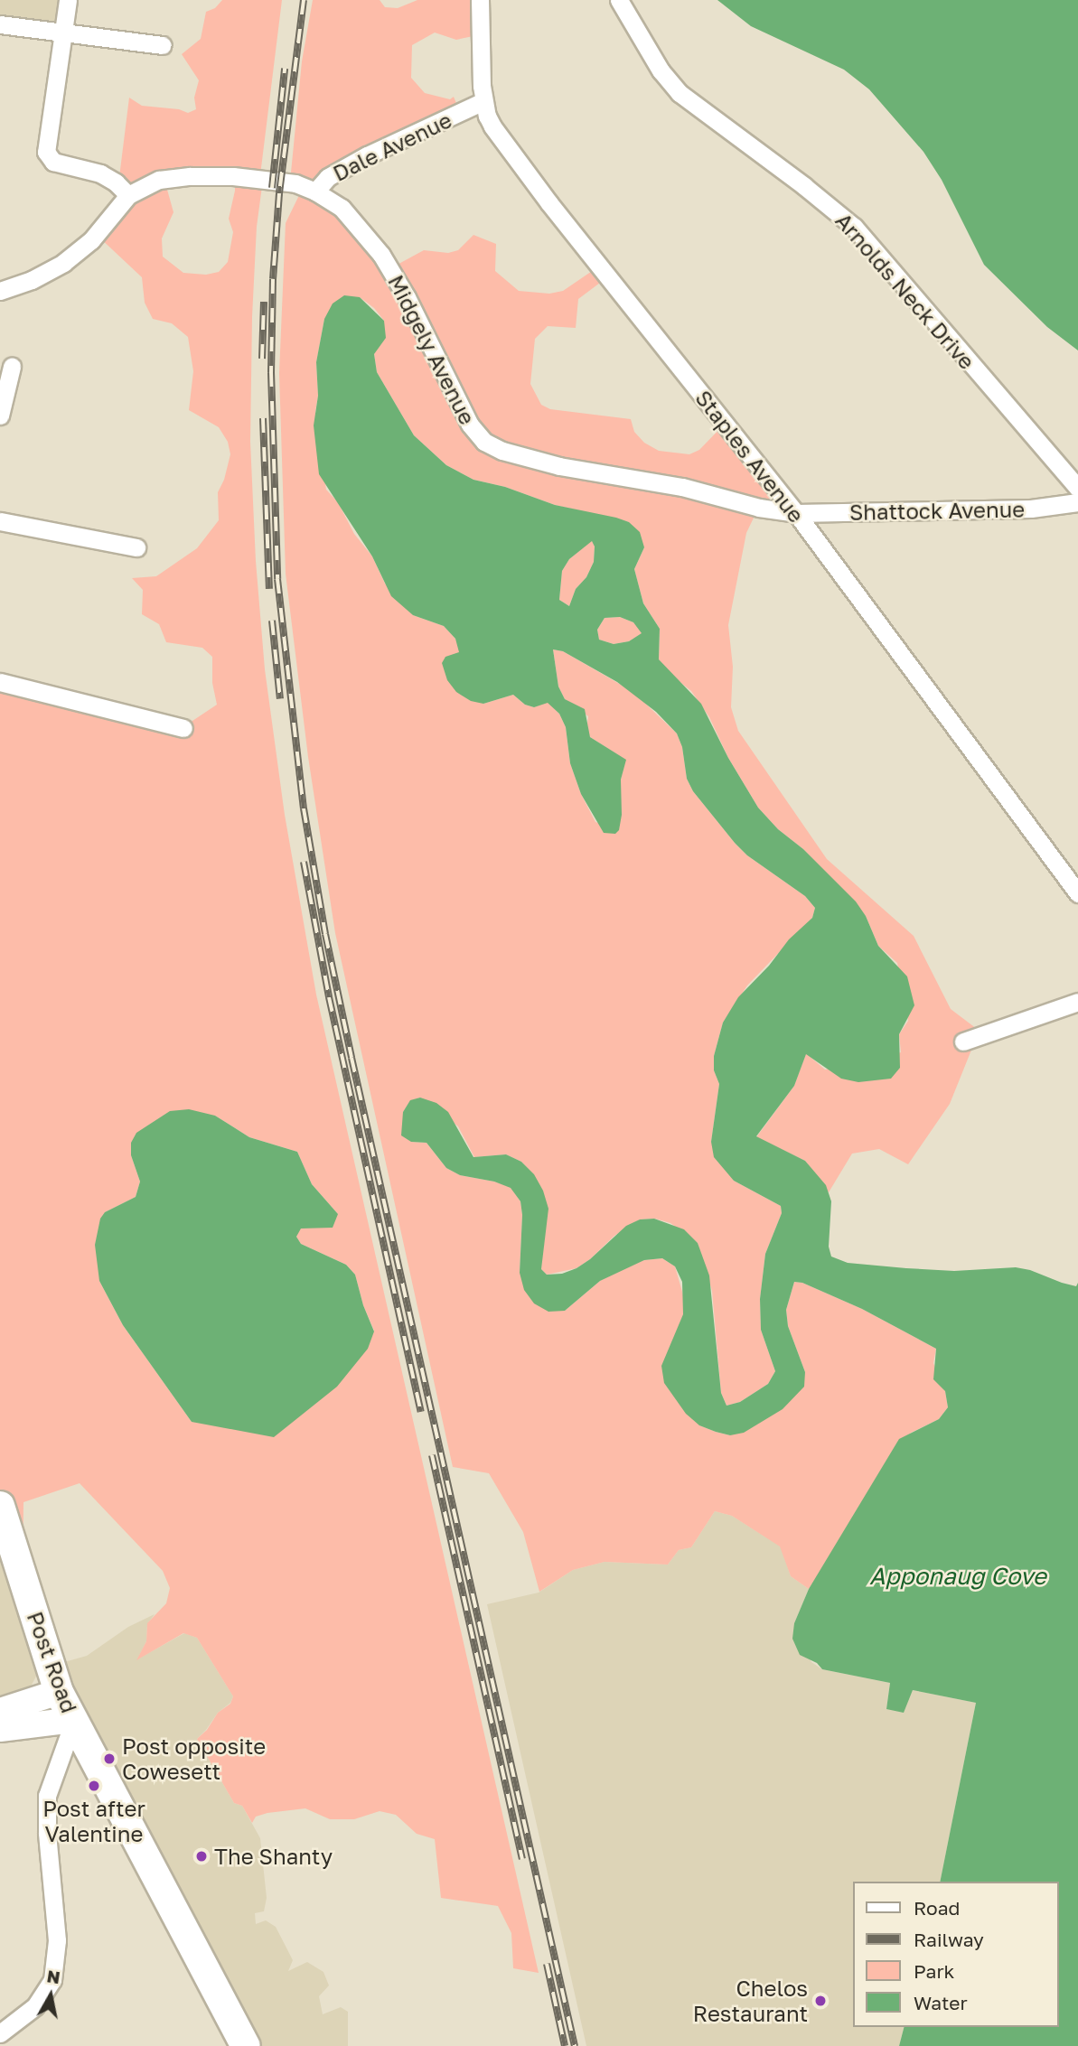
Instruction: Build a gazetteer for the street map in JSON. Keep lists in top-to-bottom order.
{
  "streets": {
    "main road": ["Post Road"],
    "street": [
      "Dale Avenue",
      "Arnolds Neck Drive",
      "Midgely Avenue",
      "Staples Avenue",
      "Shattock Avenue"
    ]
  },
  "crossings": [
    ["Dale Avenue", "Midgely Avenue"],
    ["Dale Avenue", "Staples Avenue"],
    ["Midgely Avenue", "Staples Avenue"],
    ["Midgely Avenue", "Shattock Avenue"],
    ["Staples Avenue", "Shattock Avenue"]
  ],
  "water": ["Apponaug Cove"],
  "places": [
    "Post opposite Cowesett",
    "Post after Valentine",
    "The Shanty",
    "Chelos Restaurant"
  ],
  "legend": [
    "Road",
    "Railway",
    "Park",
    "Water"
  ],
  "north": "top"
}
